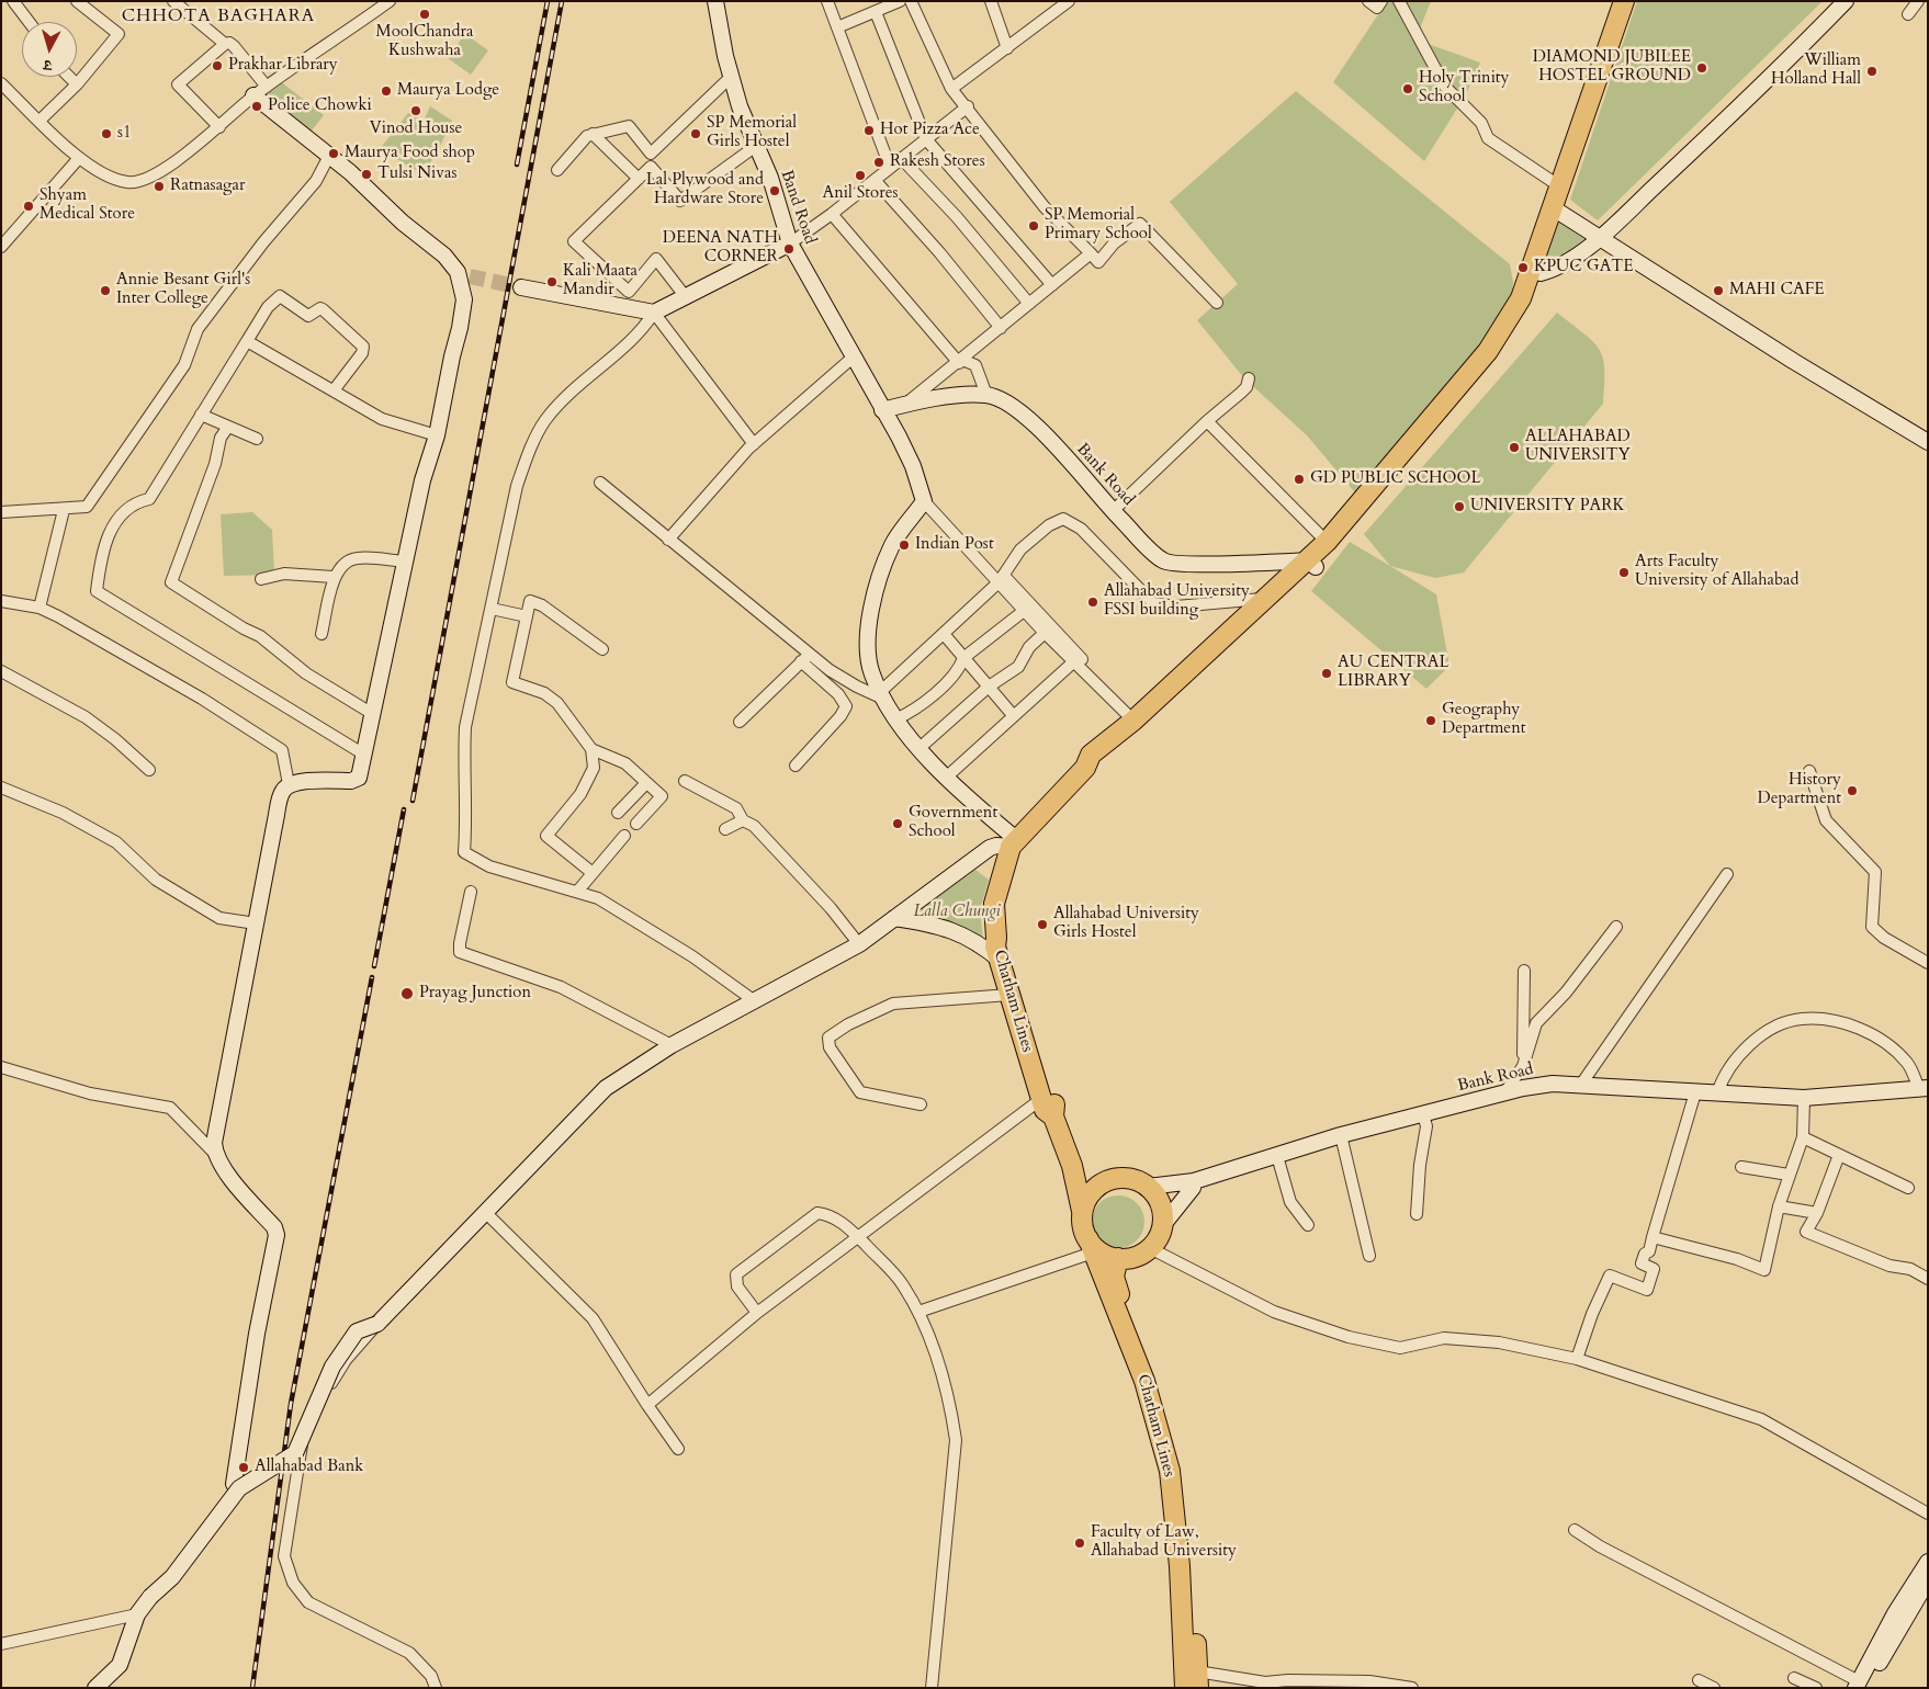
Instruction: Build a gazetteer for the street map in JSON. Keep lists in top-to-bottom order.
{
  "streets": {
    "highway": ["Chatham Lines"],
    "street": ["Band Road", "Bank Road"]
  },
  "crossings": [
    ["Band Road", "Bank Road"],
    ["Bank Road", "Chatham Lines"]
  ],
  "districts": ["CHHOTA BAGHARA"],
  "parks": ["Lalla Chungi"],
  "places": [
    "MoolChandra Kushwaha",
    "Prakhar Library",
    "DIAMOND JUBILEE HOSTEL GROUND",
    "William Holland Hall",
    "Holy Trinity School",
    "Maurya Lodge",
    "Police Chowki",
    "Vinod House",
    "Hot Pizza Ace",
    "s1",
    "SP Memorial Girls Hostel",
    "Maurya Food shop",
    "Rakesh Stores",
    "Tulsi Nivas",
    "Anil Stores",
    "Ratnasagar",
    "Lal Plywood and Hardware Store",
    "Shyam Medical Store",
    "SP Memorial Primary School",
    "DEENA NATH CORNER",
    "KPUC GATE",
    "Kali Maata Mandir",
    "Annie Besant Girl's Inter College",
    "MAHI CAFE",
    "ALLAHABAD UNIVERSITY",
    "GD PUBLIC SCHOOL",
    "UNIVERSITY PARK",
    "Indian Post",
    "Arts Faculty University of Allahabad",
    "Allahabad University FSSI building",
    "AU CENTRAL LIBRARY",
    "Geography Department",
    "History Department",
    "Government School",
    "Allahabad University Girls Hostel",
    "Prayag Junction",
    "Allahabad Bank",
    "Faculty of Law, Allahabad University"
  ],
  "north": "bottom"
}
